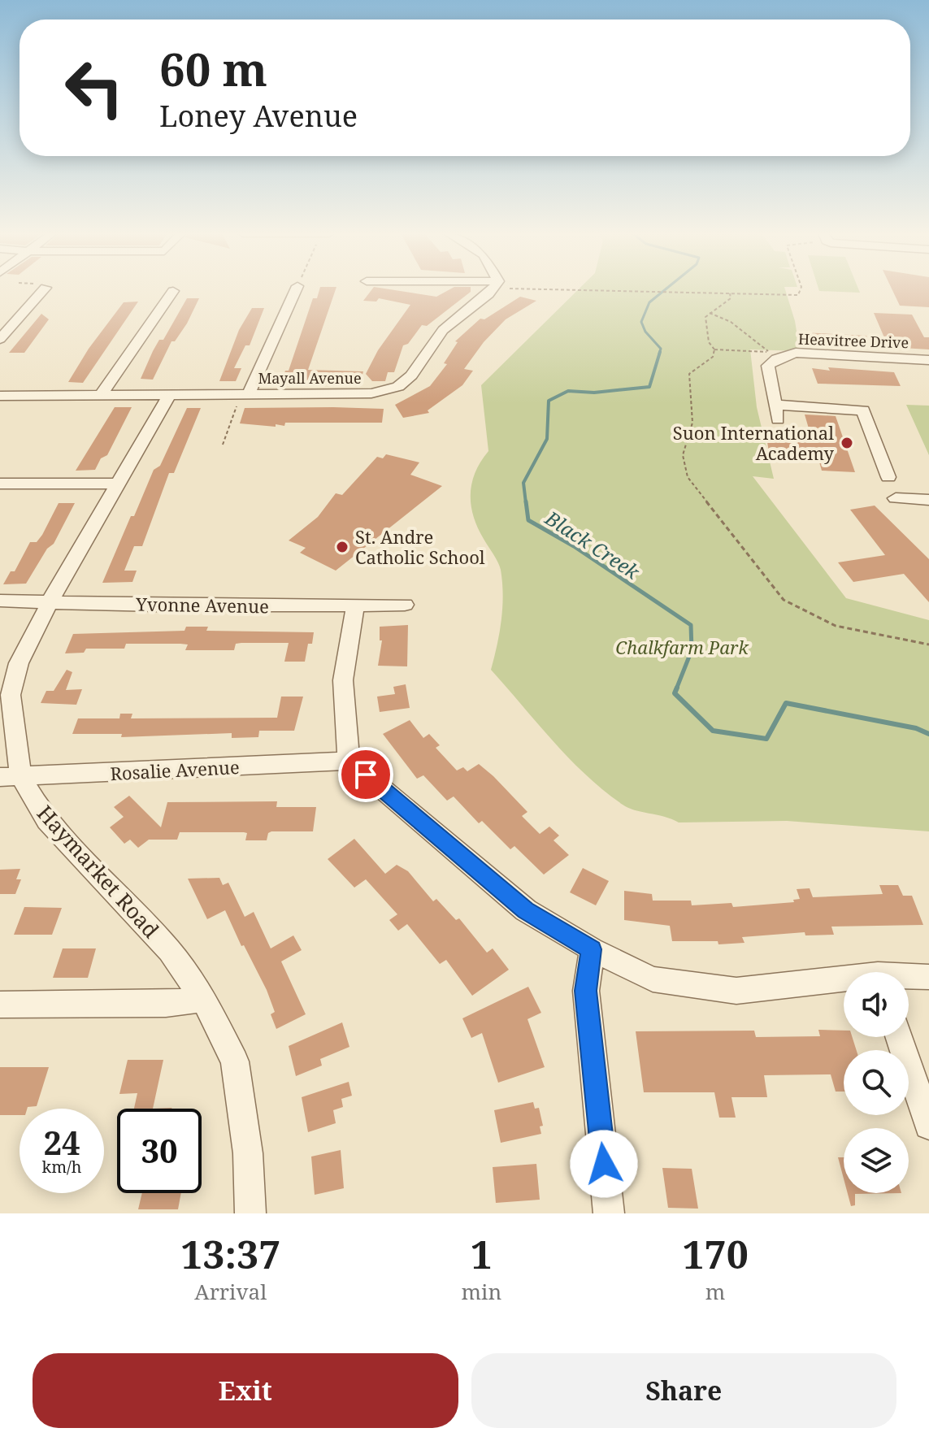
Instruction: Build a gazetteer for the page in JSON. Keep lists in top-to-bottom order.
{
  "streets": {
    "street": [
      "Heavitree Drive",
      "Mayall Avenue",
      "Yvonne Avenue",
      "Rosalie Avenue",
      "Haymarket Road"
    ]
  },
  "crossings": [
    ["Mayall Avenue", "Haymarket Road"],
    ["Yvonne Avenue", "Haymarket Road"],
    ["Rosalie Avenue", "Haymarket Road"]
  ],
  "water": ["Black Creek"],
  "parks": ["Chalkfarm Park"],
  "places": ["Suon International Academy", "St. Andre Catholic School"],
  "page": {
    "turn": ["60 m", "Loney Avenue"],
    "speed": "24 km/h",
    "limit": "30",
    "eta": [
      "13:37",
      "Arrival",
      "1",
      "min",
      "170",
      "m"
    ],
    "buttons": ["Exit", "Share"]
  }
}
